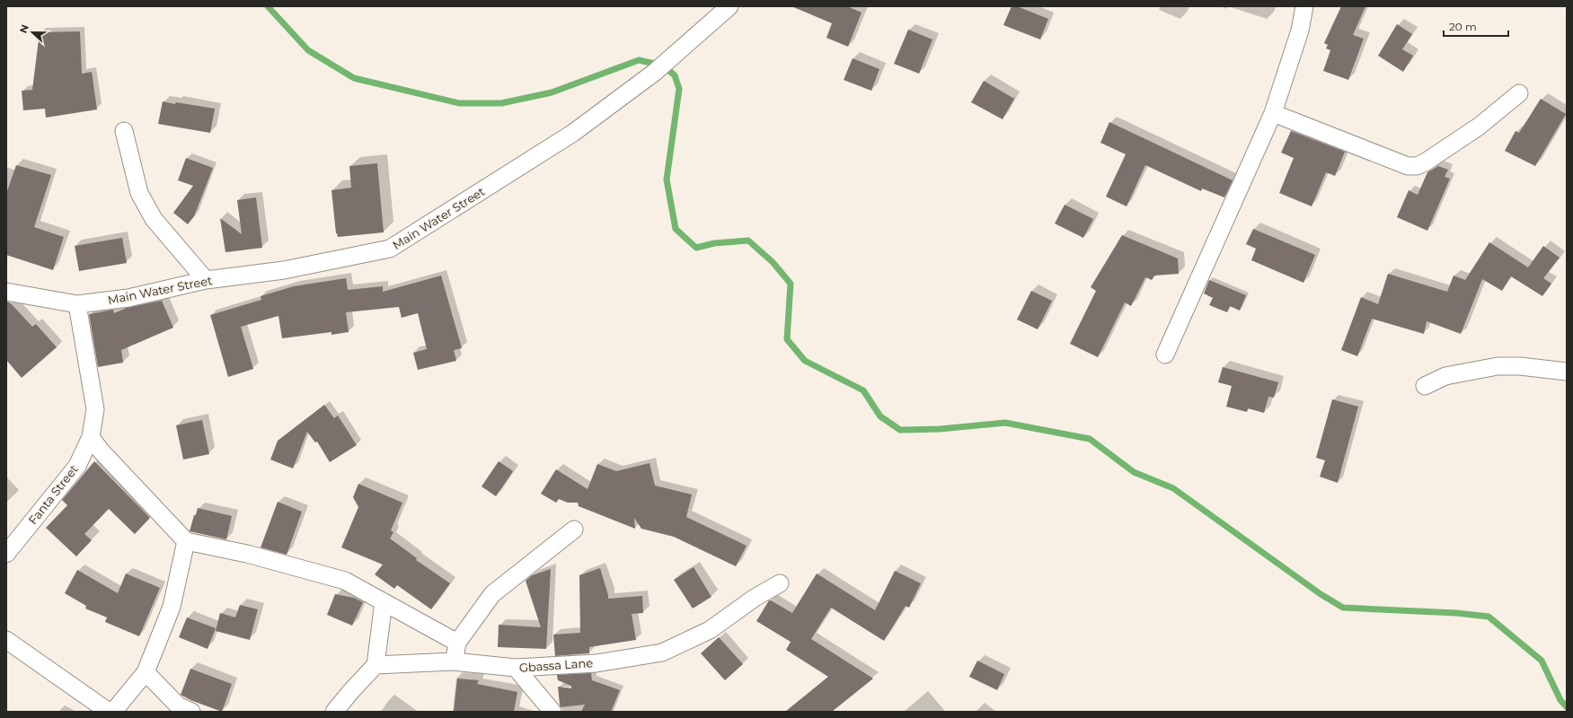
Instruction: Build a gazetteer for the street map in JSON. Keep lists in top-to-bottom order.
{
  "streets": {
    "street": ["Main Water Street", "Fanta Street", "Gbassa Lane"]
  },
  "crossings": [
    ["Main Water Street", "Fanta Street"]
  ],
  "scale_bar": "20 m",
  "north": "left"
}
